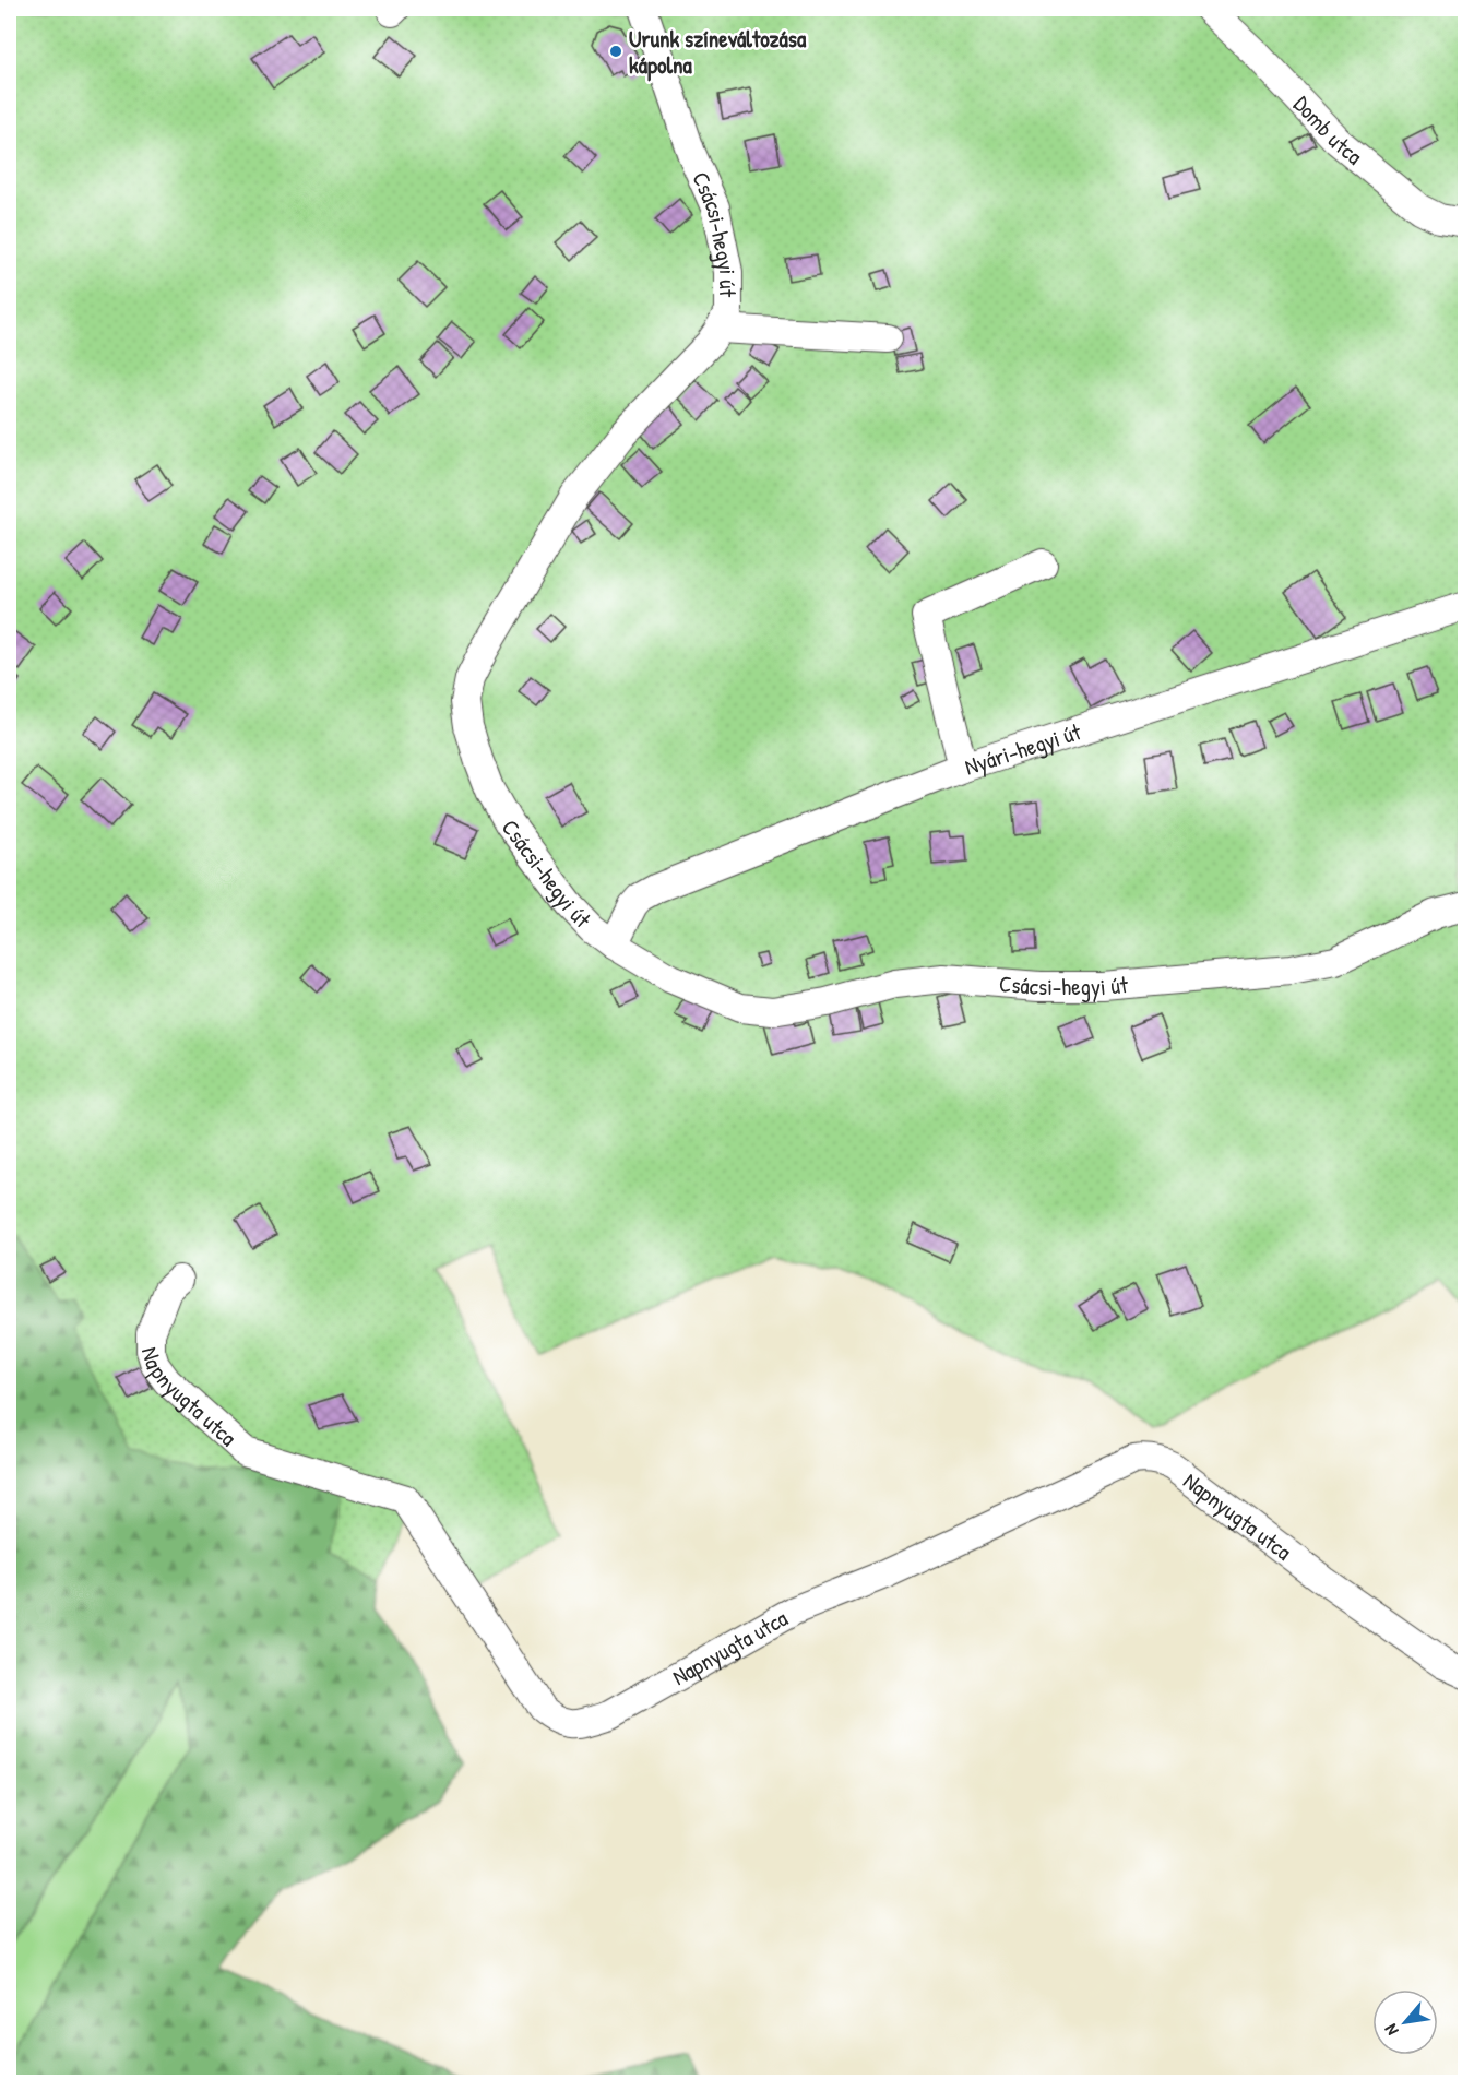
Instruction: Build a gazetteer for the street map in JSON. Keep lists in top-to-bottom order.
{
  "streets": {
    "street": [
      "Domb utca",
      "Csácsi-hegyi út",
      "Nyári-hegyi út",
      "Napnyugta utca"
    ]
  },
  "crossings": [
    ["Csácsi-hegyi út", "Nyári-hegyi út"]
  ],
  "places": ["Urunk színeváltozása kápolna"],
  "north": "bottom left"
}
